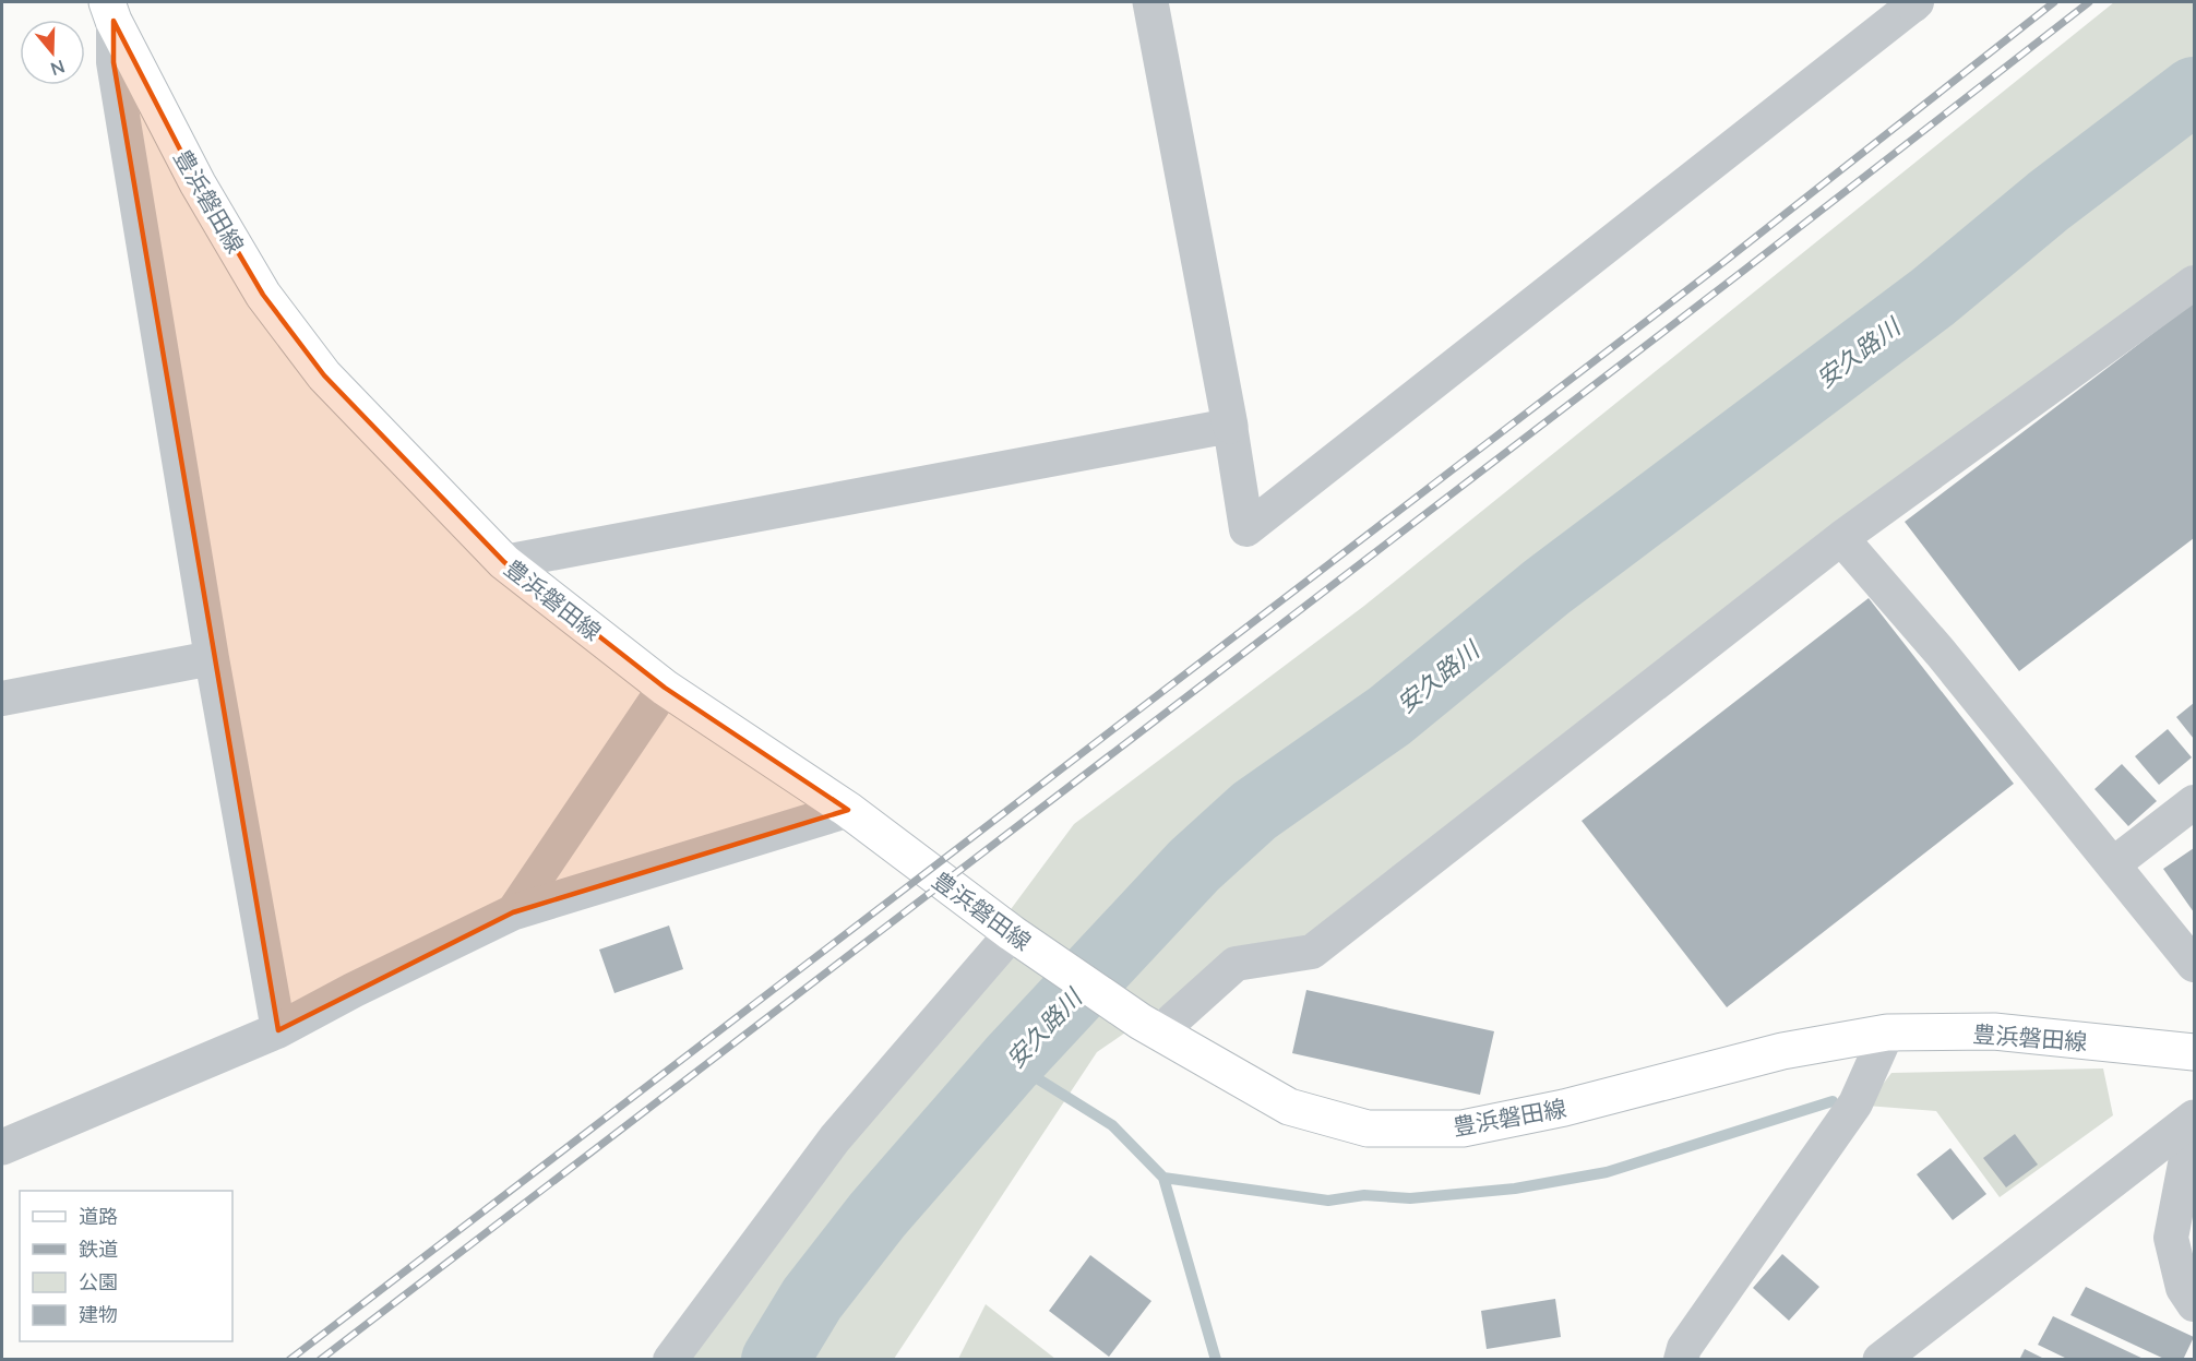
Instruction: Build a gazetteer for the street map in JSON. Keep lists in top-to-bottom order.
{
  "streets": {
    "main road": ["豊浜磐田線"]
  },
  "water": ["安久路川"],
  "legend": [
    "道路",
    "鉄道",
    "公園",
    "建物"
  ],
  "north": "bottom"
}
